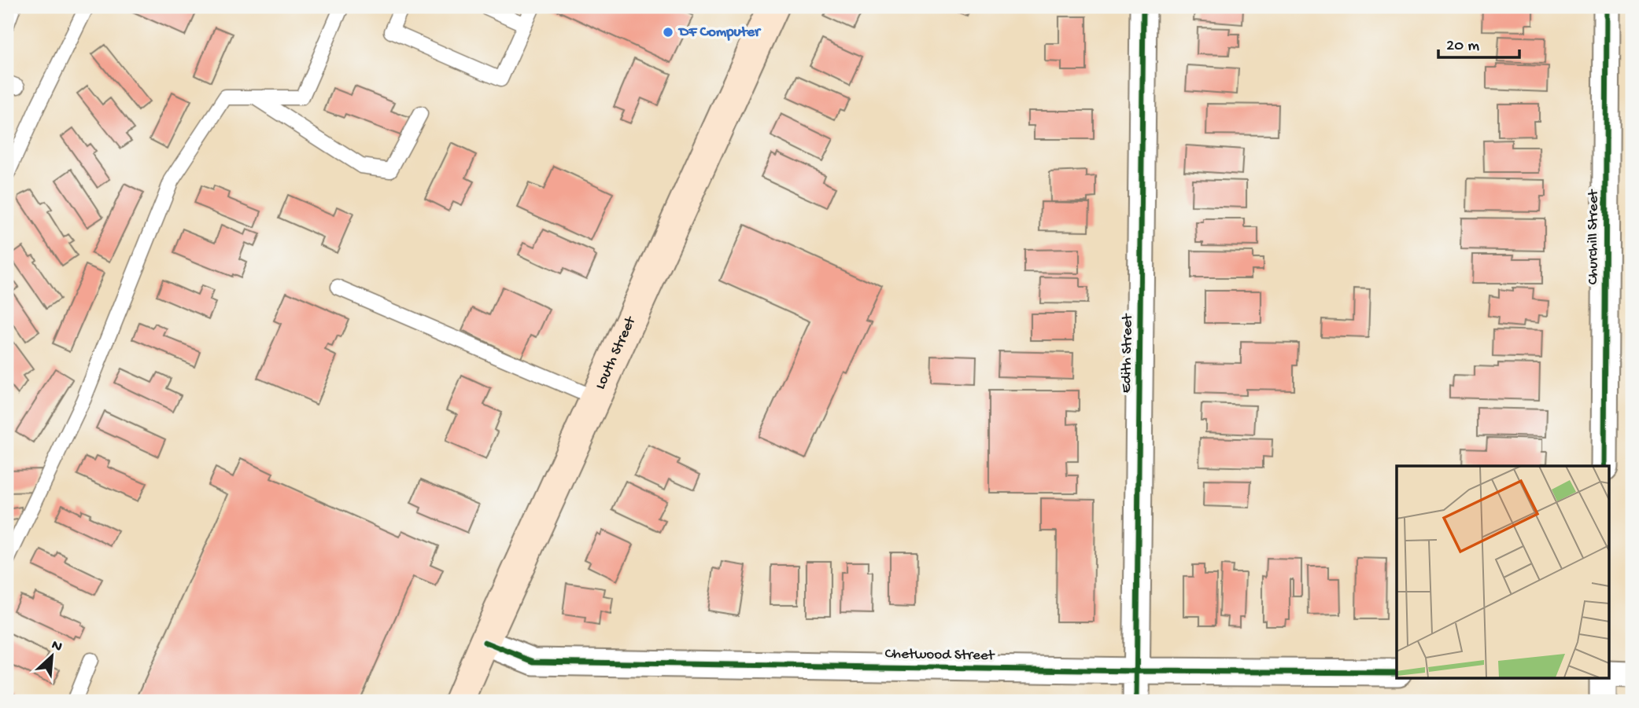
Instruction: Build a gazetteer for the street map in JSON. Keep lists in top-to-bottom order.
{
  "streets": {
    "main road": ["Louth Street"],
    "street": ["Churchill Street", "Edith Street", "Chetwood Street"]
  },
  "crossings": [
    ["Louth Street", "Chetwood Street"],
    ["Edith Street", "Chetwood Street"]
  ],
  "places": ["DF Computer"],
  "scale_bar": "20 m",
  "north": "top right"
}
